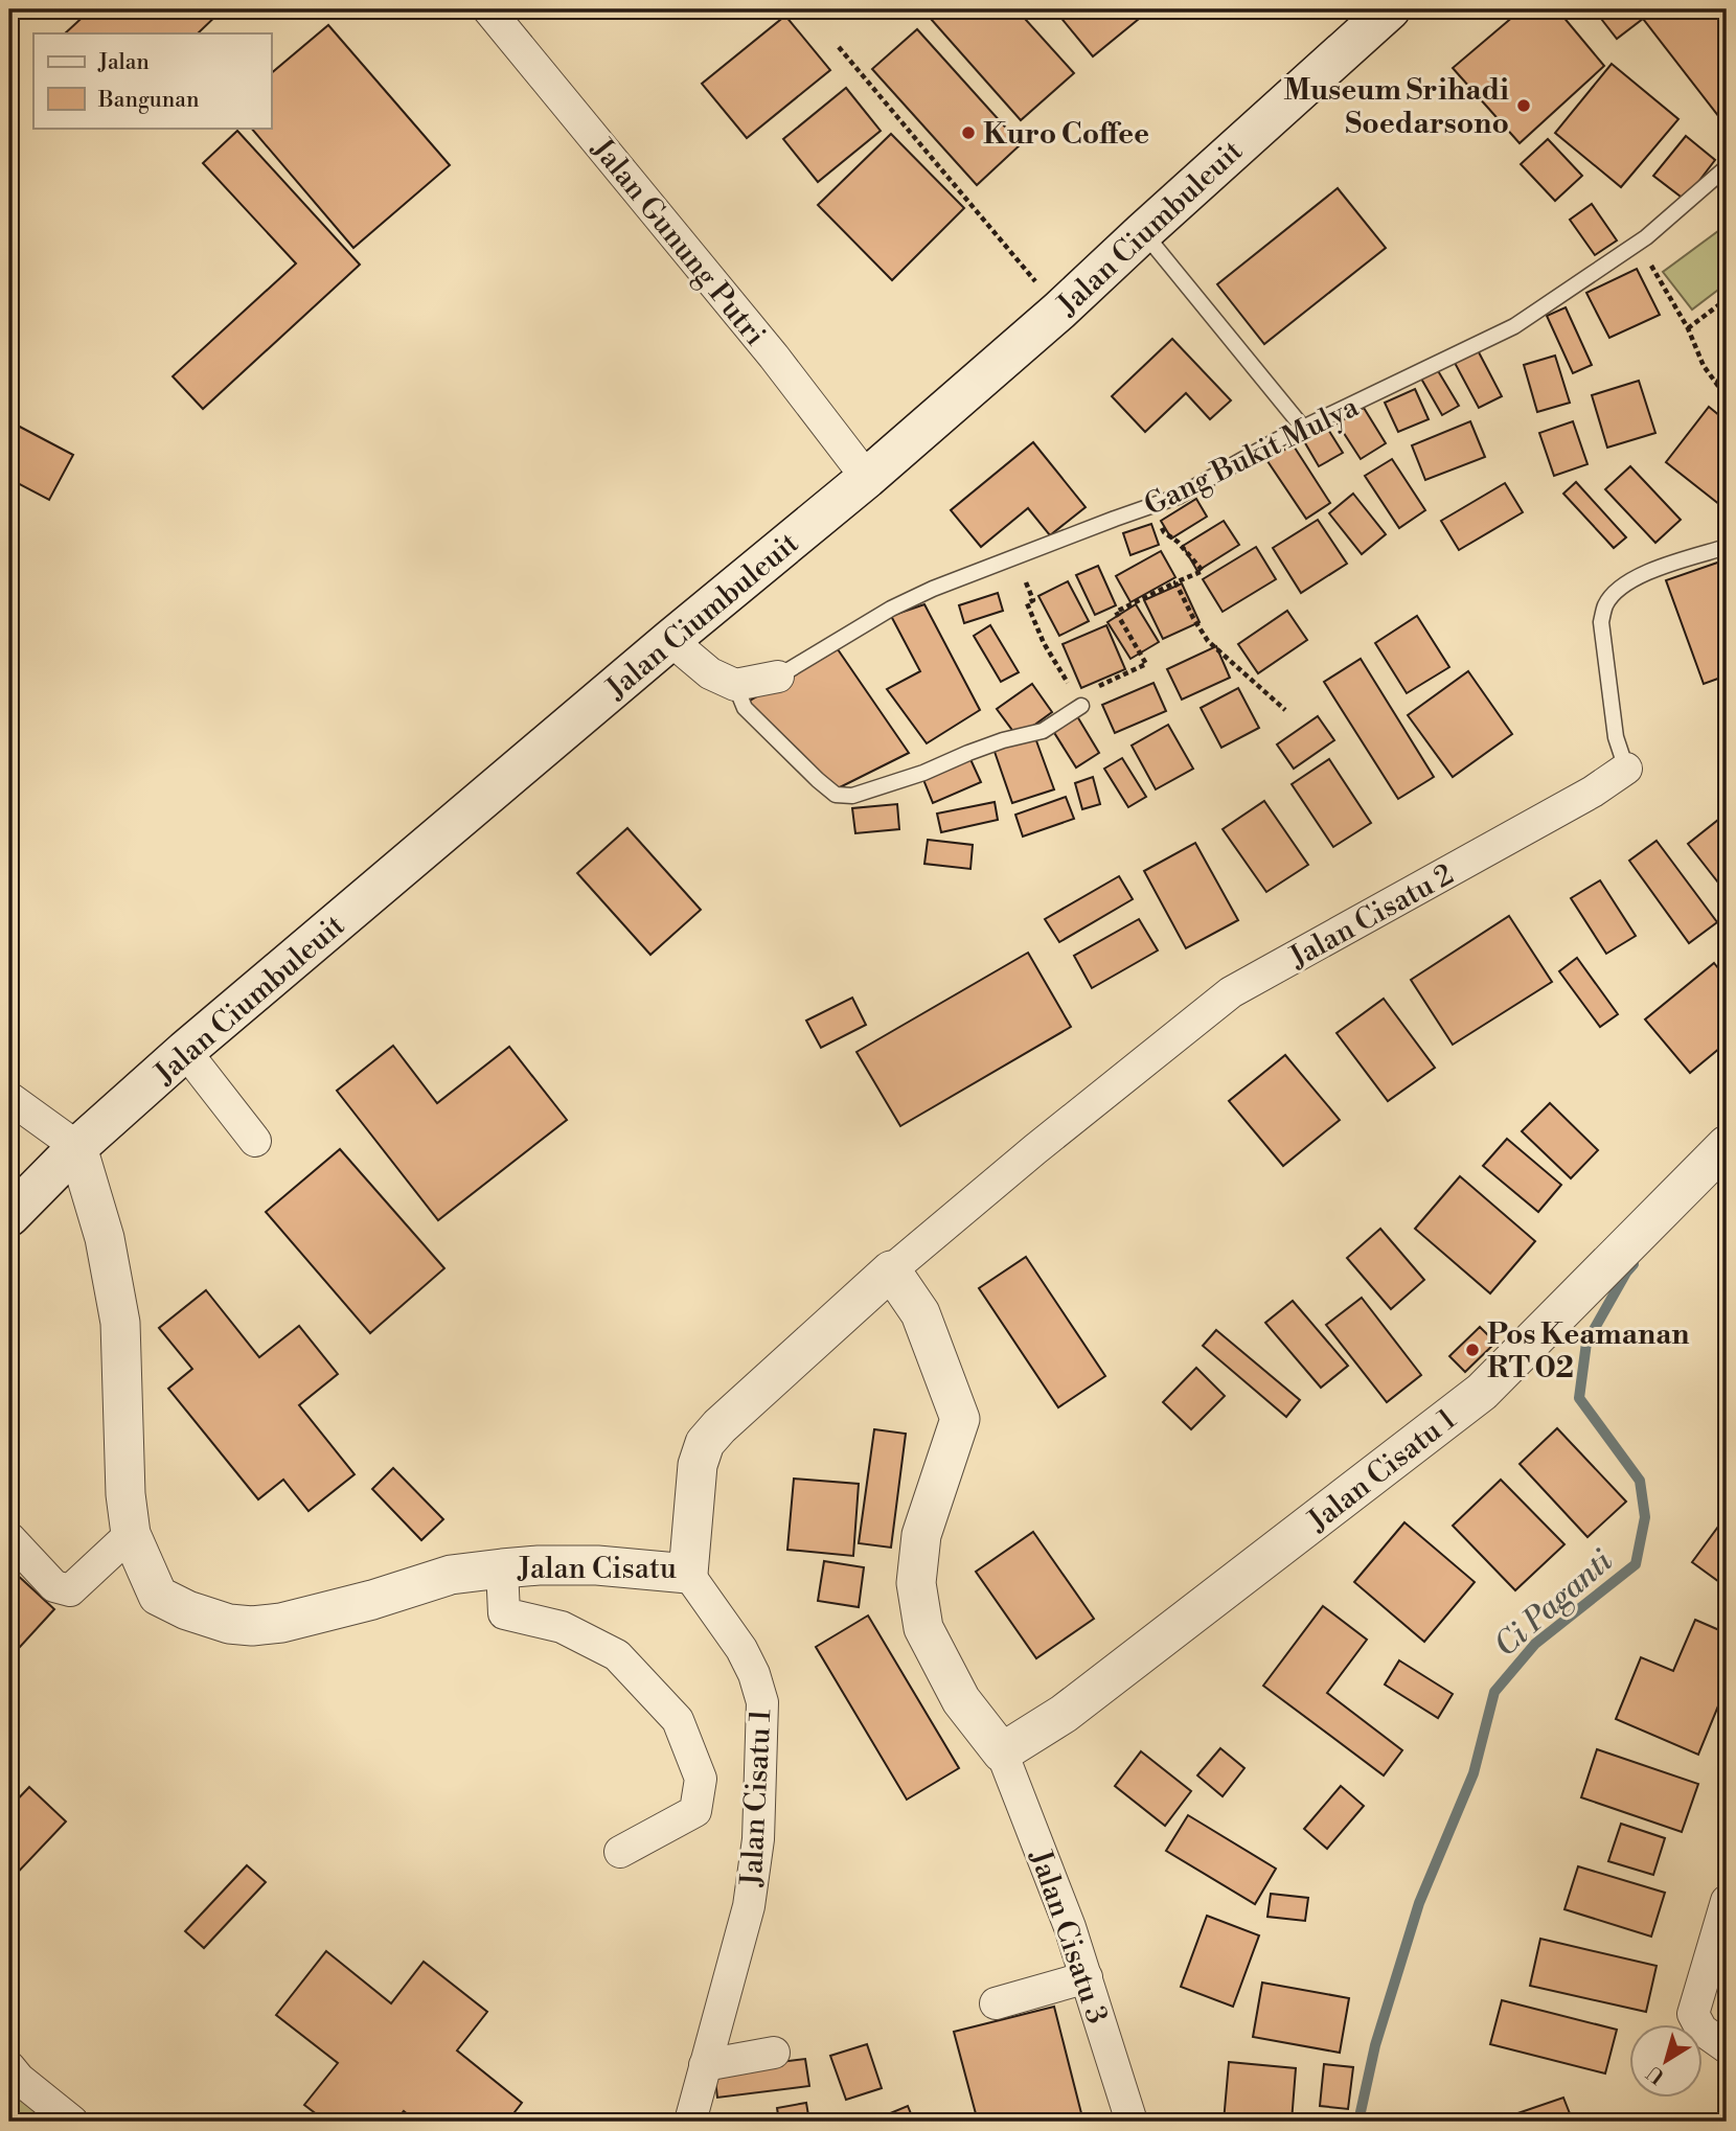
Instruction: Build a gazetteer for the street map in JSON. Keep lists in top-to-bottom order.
{
  "streets": {
    "main road": ["Jalan Ciumbuleuit"],
    "street": [
      "Jalan Gunung Putri",
      "Gang Bukit Mulya",
      "Jalan Cisatu 2",
      "Jalan Cisatu 1",
      "Jalan Cisatu",
      "Jalan Cisatu 3"
    ]
  },
  "crossings": [
    ["Jalan Ciumbuleuit", "Jalan Gunung Putri"],
    ["Jalan Ciumbuleuit", "Jalan Cisatu"],
    ["Jalan Cisatu 2", "Jalan Cisatu"],
    ["Jalan Cisatu 1", "Jalan Cisatu"],
    ["Jalan Cisatu 1", "Jalan Cisatu 3"]
  ],
  "water": ["Ci Paganti"],
  "places": ["Museum Srihadi Soedarsono", "Kuro Coffee", "Pos Keamanan RT 02"],
  "legend": ["Jalan", "Bangunan"],
  "north": "bottom left"
}
